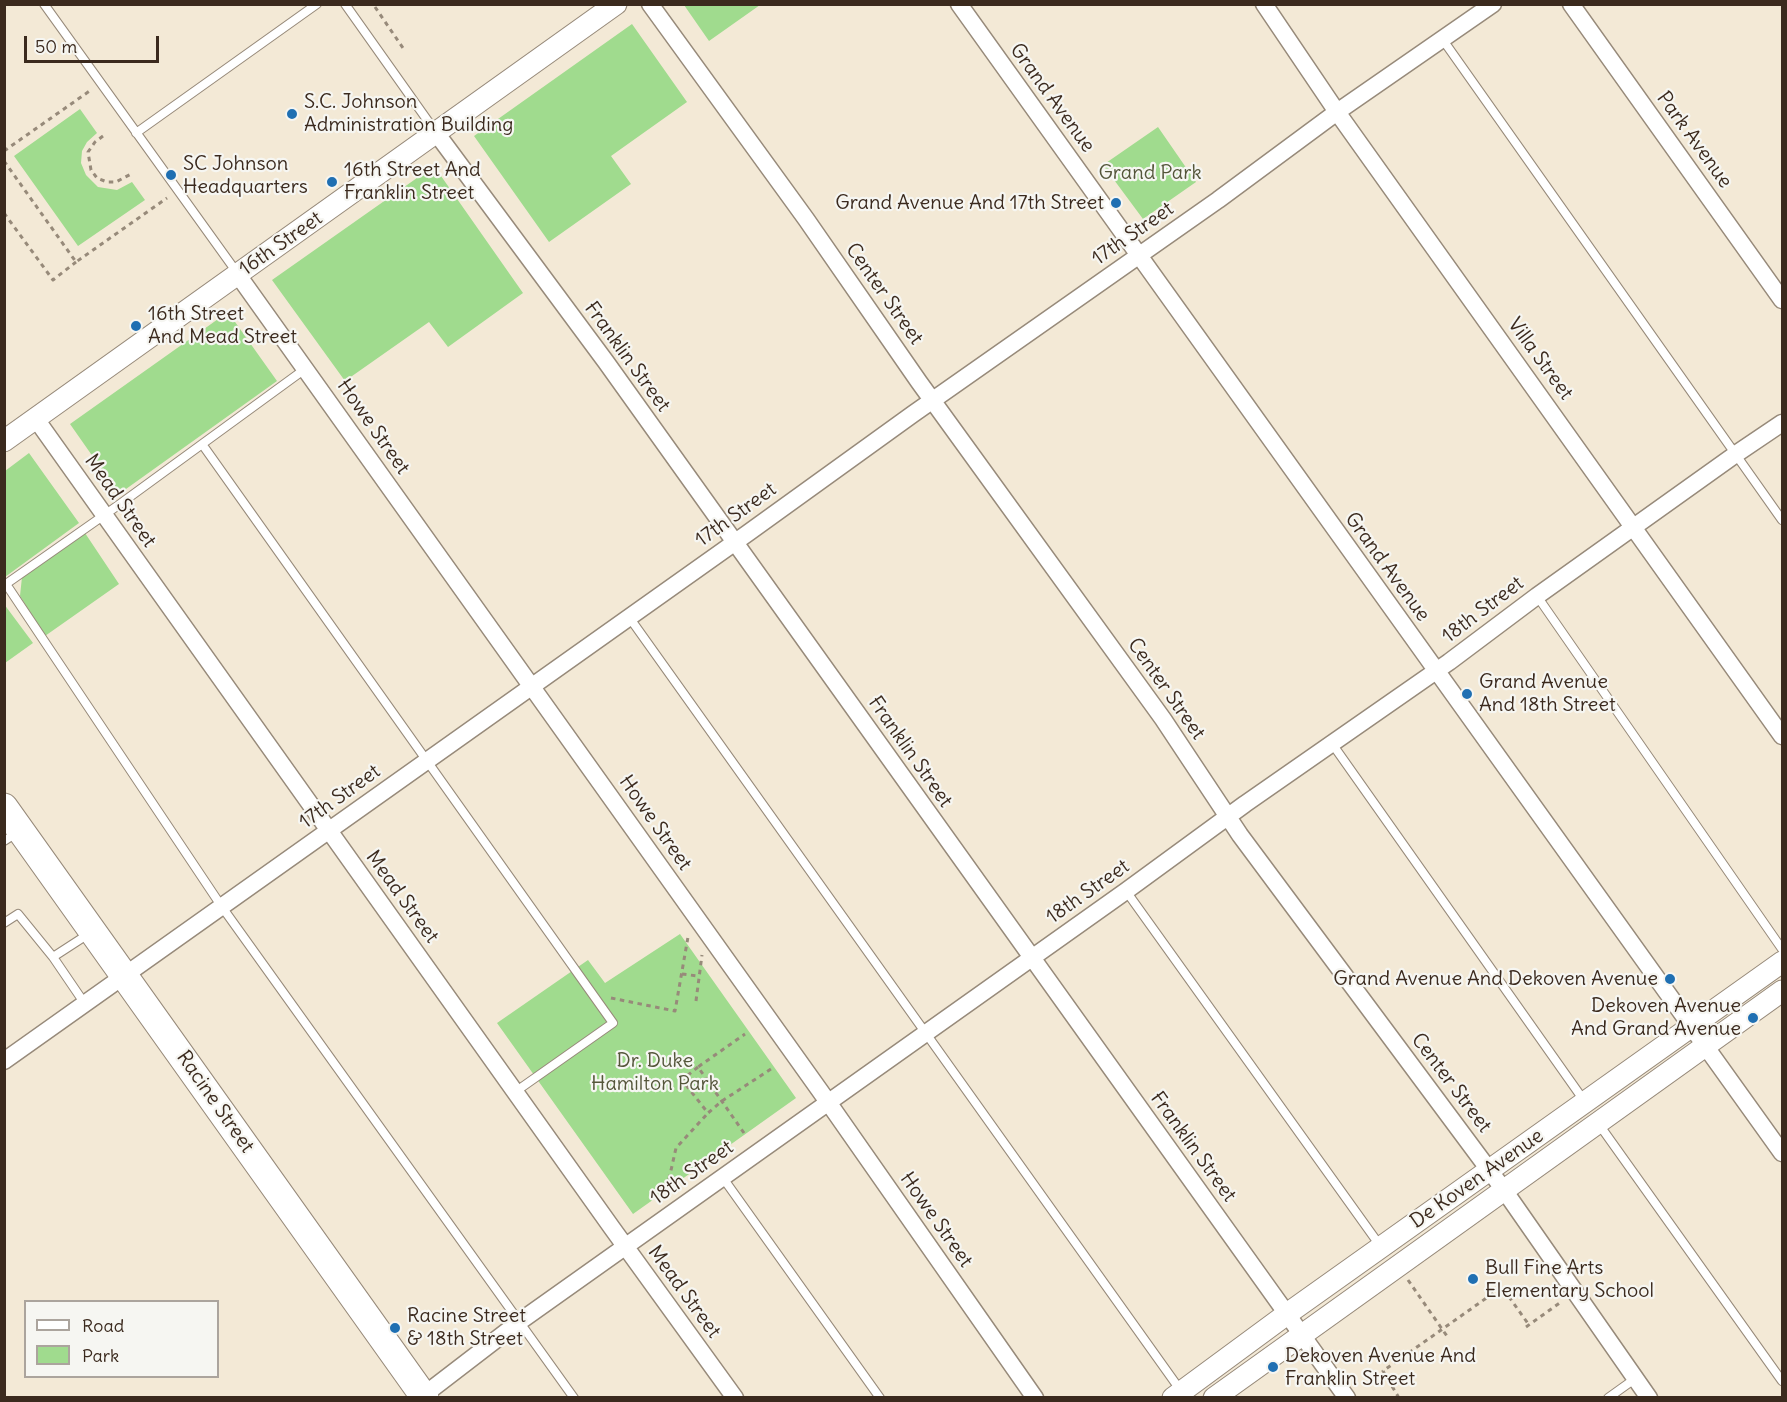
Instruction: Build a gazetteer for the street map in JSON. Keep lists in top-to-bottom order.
{
  "streets": {
    "main road": ["Racine Street"],
    "street": [
      "Grand Avenue",
      "Park Avenue",
      "17th Street",
      "16th Street",
      "Center Street",
      "Franklin Street",
      "Villa Street",
      "Howe Street",
      "Mead Street",
      "18th Street",
      "De Koven Avenue"
    ]
  },
  "crossings": [
    ["Grand Avenue", "17th Street"],
    ["Grand Avenue", "18th Street"],
    ["Grand Avenue", "De Koven Avenue"],
    ["17th Street", "Center Street"],
    ["17th Street", "Franklin Street"],
    ["17th Street", "Villa Street"],
    ["17th Street", "Howe Street"],
    ["17th Street", "Mead Street"],
    ["17th Street", "Racine Street"],
    ["16th Street", "Franklin Street"],
    ["16th Street", "Howe Street"],
    ["16th Street", "Mead Street"],
    ["Center Street", "18th Street"],
    ["Center Street", "De Koven Avenue"],
    ["Franklin Street", "18th Street"],
    ["Franklin Street", "De Koven Avenue"],
    ["Villa Street", "18th Street"],
    ["Howe Street", "18th Street"],
    ["Mead Street", "18th Street"],
    ["18th Street", "Racine Street"]
  ],
  "parks": ["Grand Park", "Dr. Duke Hamilton Park"],
  "places": [
    "S.C. Johnson Administration Building",
    "SC Johnson Headquarters",
    "16th Street And Franklin Street",
    "Grand Avenue And 17th Street",
    "16th Street And Mead Street",
    "Grand Avenue And 18th Street",
    "Grand Avenue And Dekoven Avenue",
    "Dekoven Avenue And Grand Avenue",
    "Bull Fine Arts Elementary School",
    "Racine Street & 18th Street",
    "Dekoven Avenue And Franklin Street"
  ],
  "legend": ["Road", "Park"],
  "scale_bar": "50 m"
}
